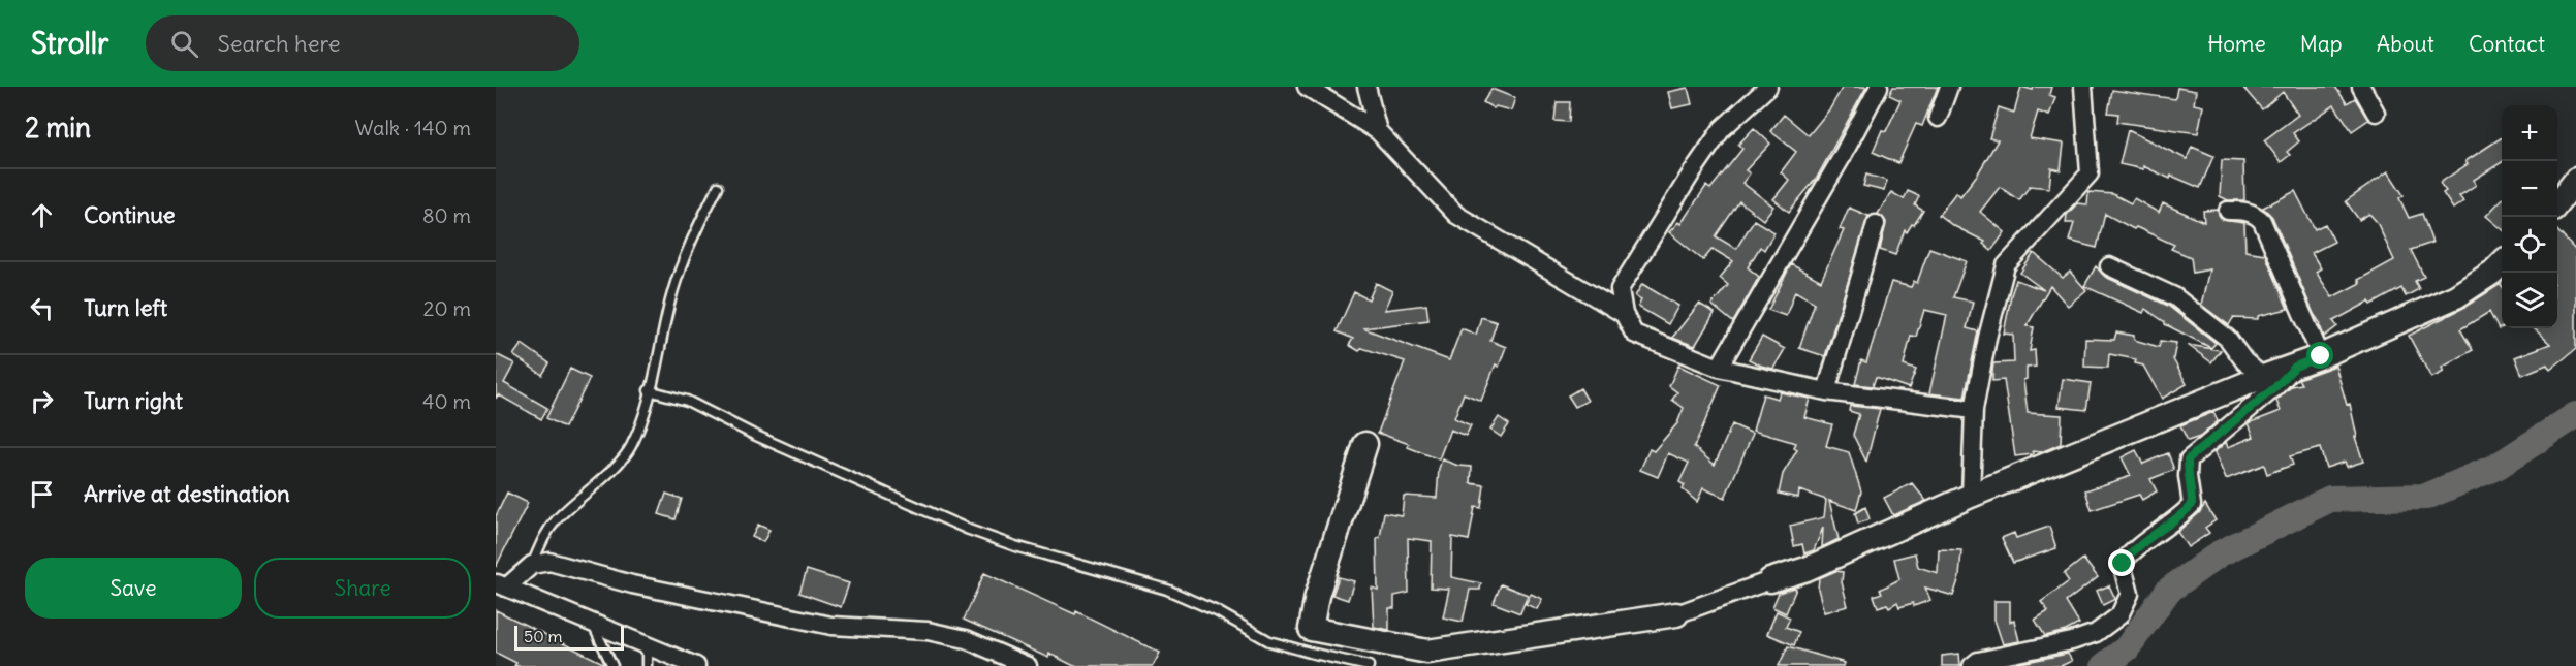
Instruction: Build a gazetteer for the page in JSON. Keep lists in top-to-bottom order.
{
  "scale_bar": "50 m",
  "page": {
    "header": "Strollr",
    "search": "Search here",
    "nav": [
      "Home",
      "Map",
      "About",
      "Contact"
    ],
    "heading": ["2 min", "Walk · 140 m"],
    "map_buttons": ["+", "−"],
    "list": [
      ["Continue", "80 m"],
      ["Turn left", "20 m"],
      ["Turn right", "40 m"],
      "Arrive at destination"
    ],
    "buttons": ["Save", "Share"],
    "scale": "50 m"
  }
}
